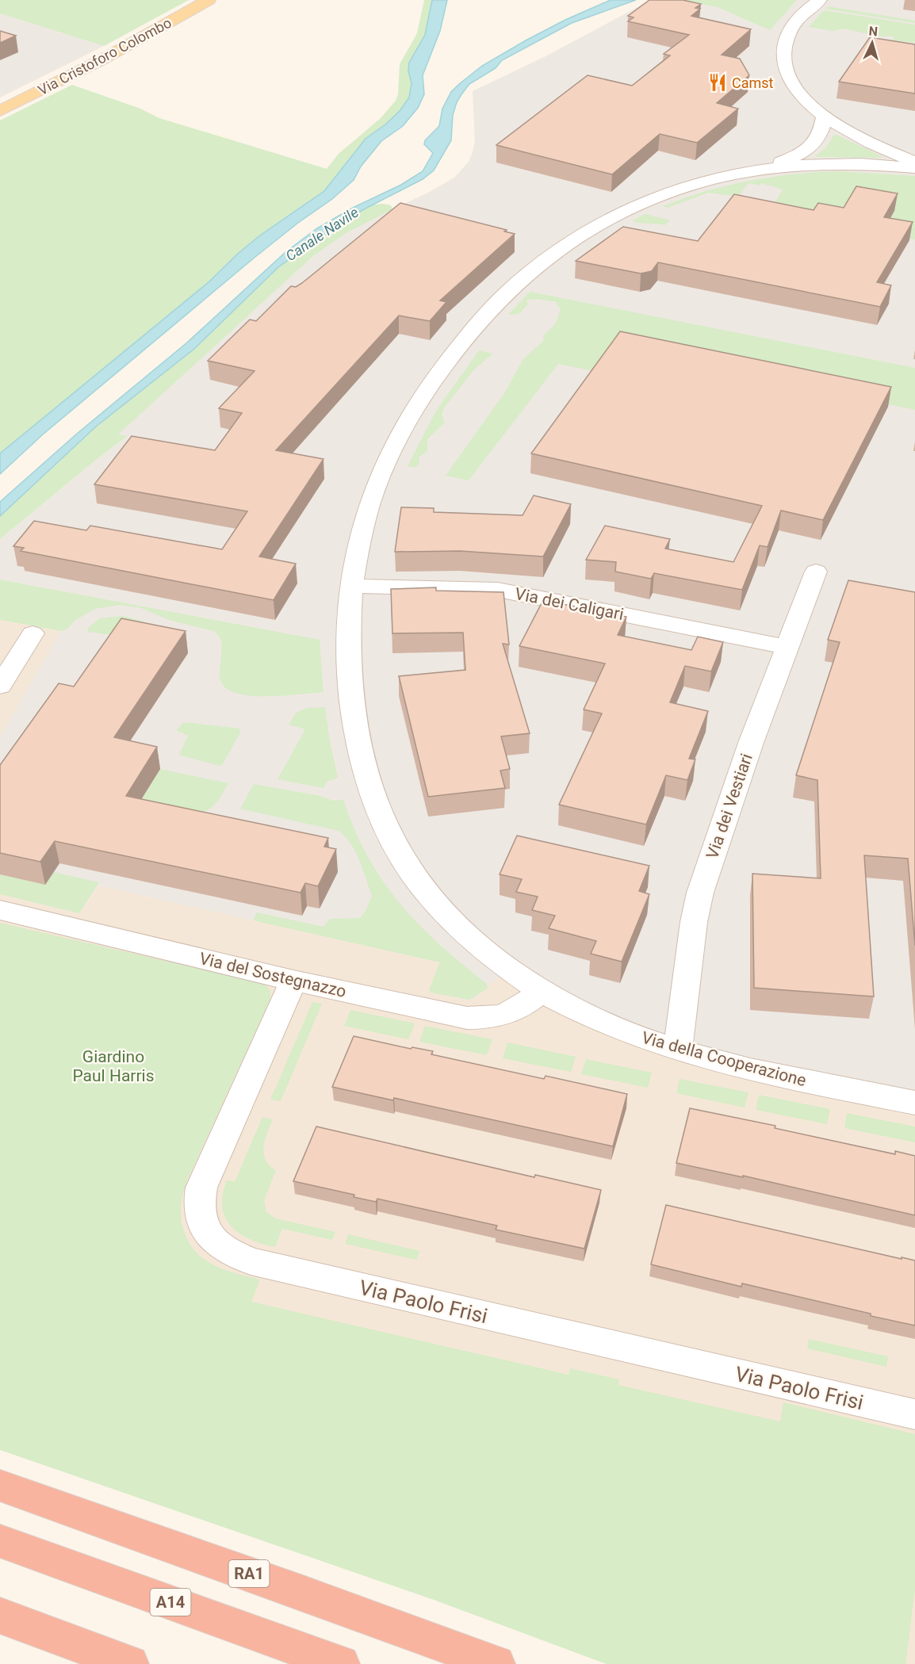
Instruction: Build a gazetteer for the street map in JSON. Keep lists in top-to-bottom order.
{
  "streets": {
    "highway": ["RA1", "A14"],
    "main road": ["Via Cristoforo Colombo"],
    "street": [
      "Via dei Caligari",
      "Via dei Vestiari",
      "Via del Sostegnazzo",
      "Via della Cooperazione",
      "Via Paolo Frisi"
    ]
  },
  "crossings": [
    ["Via dei Caligari", "Via dei Vestiari"],
    ["Via dei Caligari", "Via della Cooperazione"],
    ["Via dei Vestiari", "Via della Cooperazione"],
    ["Via del Sostegnazzo", "Via della Cooperazione"],
    ["Via del Sostegnazzo", "Via Paolo Frisi"]
  ],
  "water": ["Canale Navile"],
  "parks": ["Giardino Paul Harris"],
  "places": {
    "restaurant": ["Camst"]
  },
  "north": "top"
}
